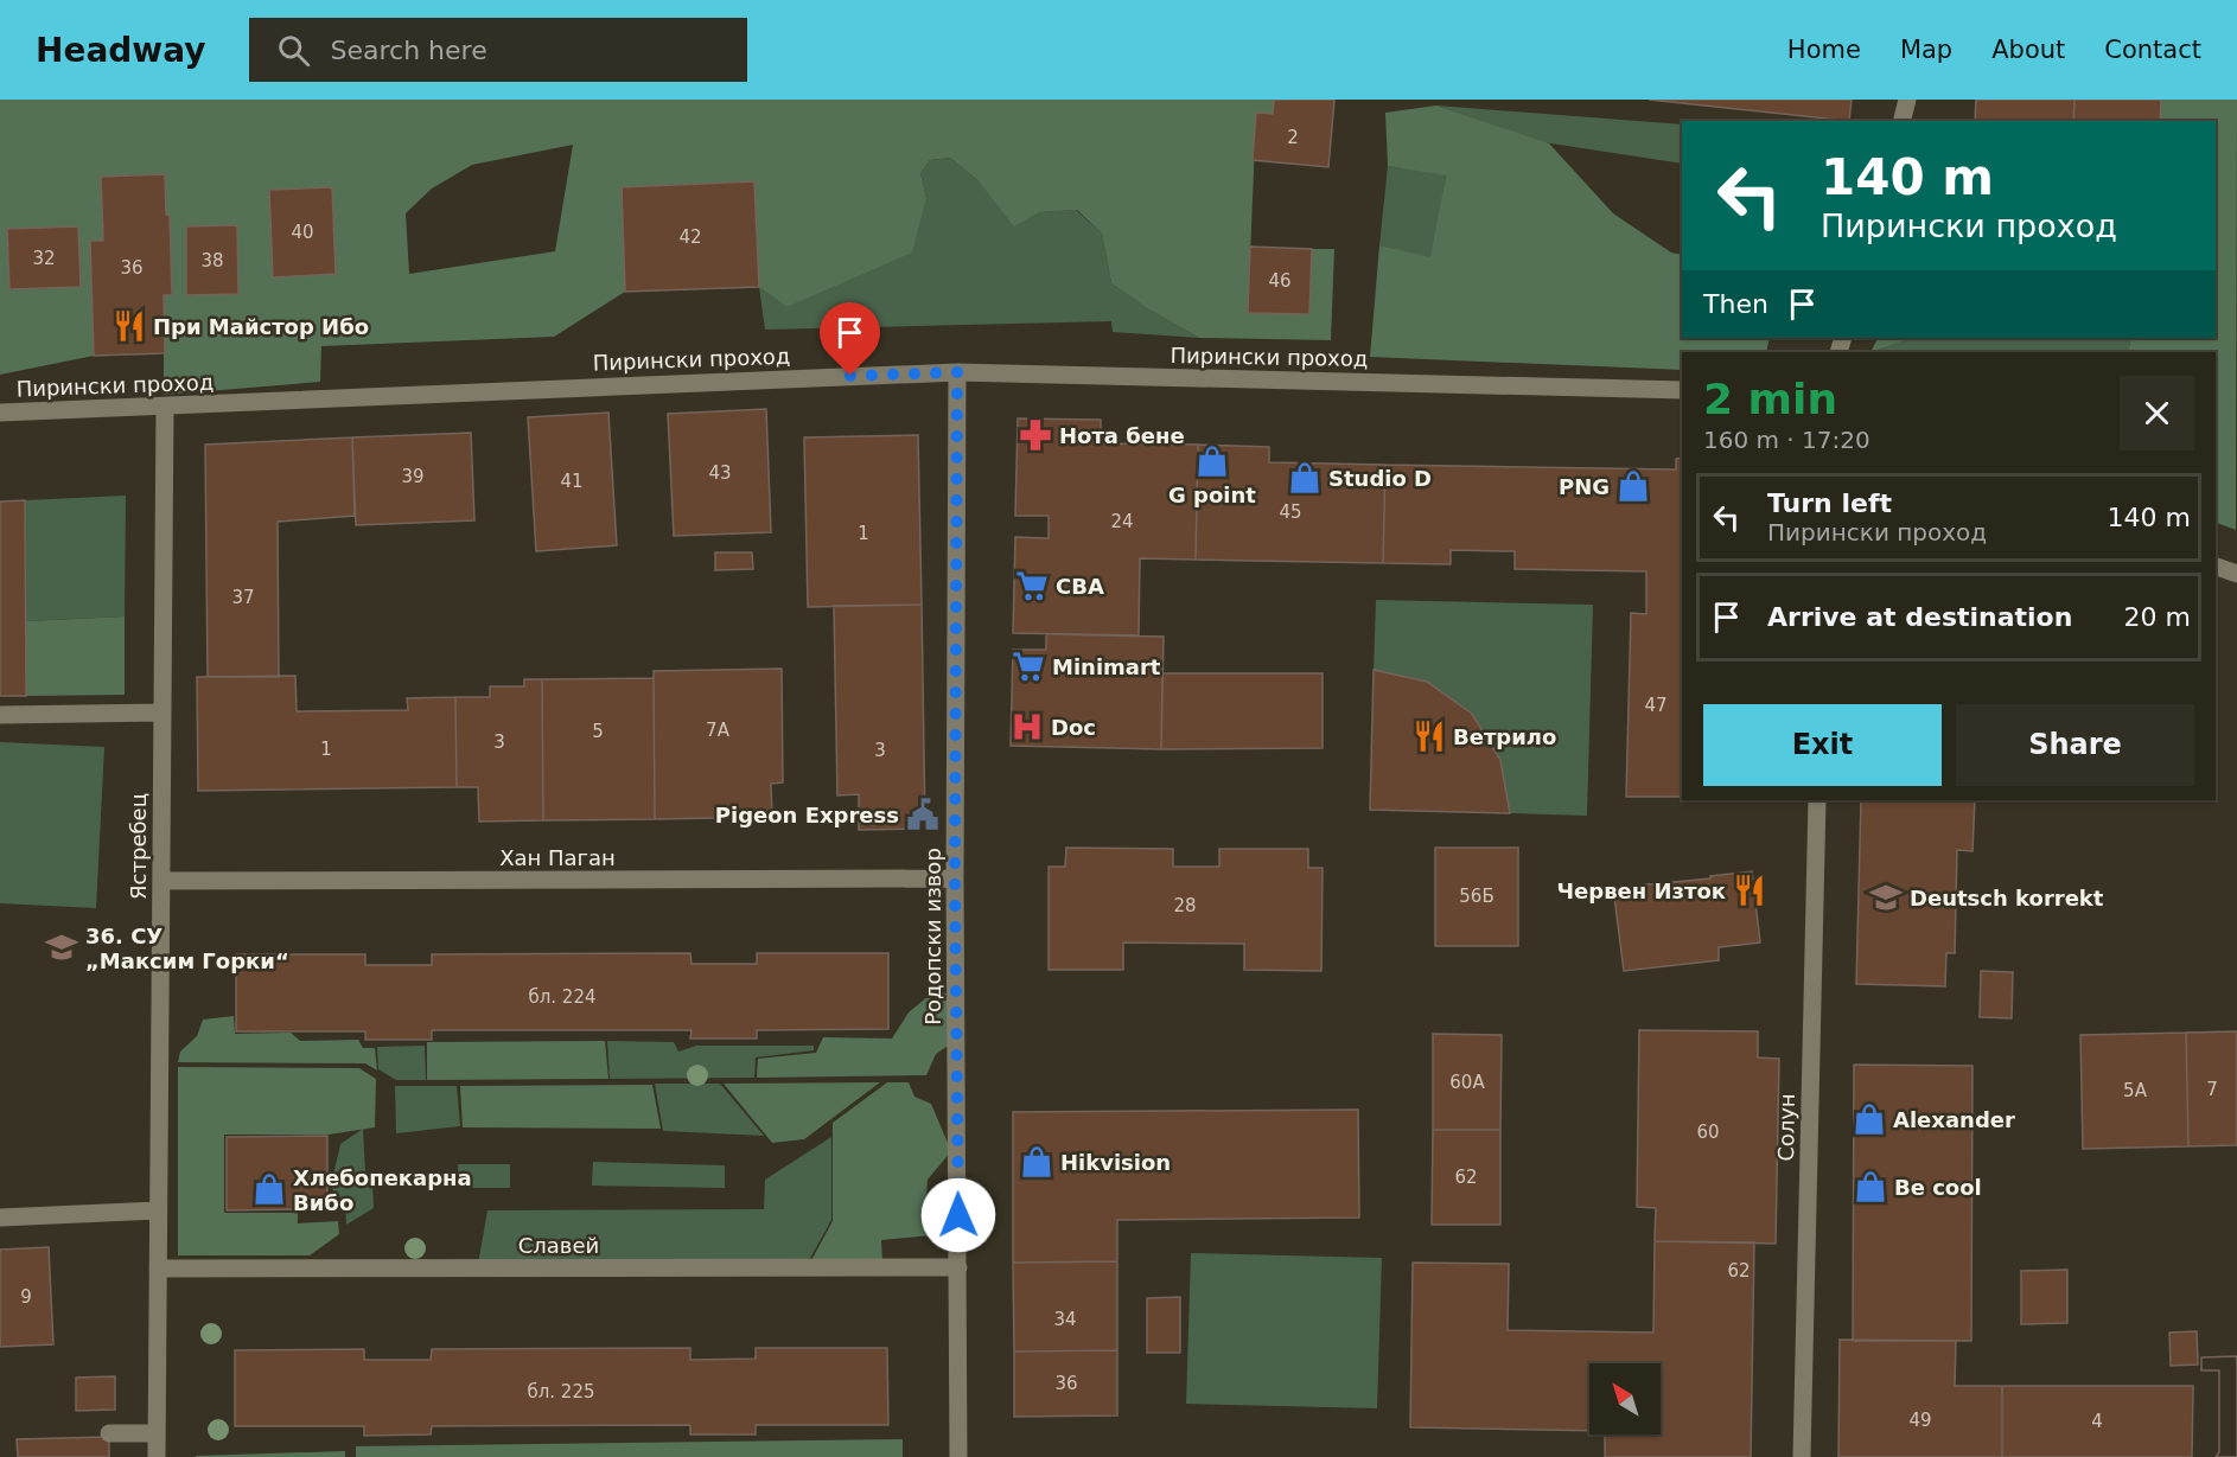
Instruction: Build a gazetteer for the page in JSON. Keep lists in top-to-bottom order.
{
  "streets": {
    "street": [
      "Пирински проход",
      "Ястребец",
      "Хан Паган",
      "Родопски извор",
      "Солун",
      "Славей"
    ]
  },
  "crossings": [
    ["Пирински проход", "Ястребец"],
    ["Пирински проход", "Родопски извор"],
    ["Ястребец", "Хан Паган"],
    ["Ястребец", "Славей"],
    ["Хан Паган", "Родопски извор"],
    ["Родопски извор", "Славей"]
  ],
  "places": {
    "restaurant": ["При Майстор Ибо", "Ветрило", "Червен Изток"],
    "pharmacy": ["Нота бене"],
    "shop": [
      "G point",
      "Studio D",
      "PNG",
      "Alexander",
      "Hikvision",
      "Be cool",
      "Хлебопекарна Вибо"
    ],
    "supermarket": ["CBA", "Minimart"],
    "hospital": ["Doc"],
    "public building": ["Pigeon Express"],
    "school or university": ["Deutsch korrekt", "36. СУ „Максим Горки“"]
  },
  "house_numbers": [
    "2",
    "40",
    "42",
    "32",
    "38",
    "36",
    "46",
    "43",
    "39",
    "41",
    "45",
    "24",
    "1",
    "37",
    "47",
    "7А",
    "5",
    "3",
    "1",
    "3",
    "56Б",
    "28",
    "бл. 224",
    "60А",
    "7",
    "5А",
    "60",
    "62",
    "62",
    "9",
    "34",
    "36",
    "бл. 225",
    "49",
    "4"
  ],
  "north": "top left",
  "page": {
    "header": "Headway",
    "search": "Search here",
    "nav": [
      "Home",
      "Map",
      "About",
      "Contact"
    ],
    "turn": ["140 m", "Пирински проход"],
    "then": "Then",
    "heading": ["2 min", "160 m · 17:20"],
    "list": [
      {
        "name": "Turn left",
        "note": "Пирински проход",
        "value": "140 m"
      },
      {
        "name": "Arrive at destination",
        "value": "20 m"
      }
    ],
    "buttons": ["Exit", "Share"]
  }
}
